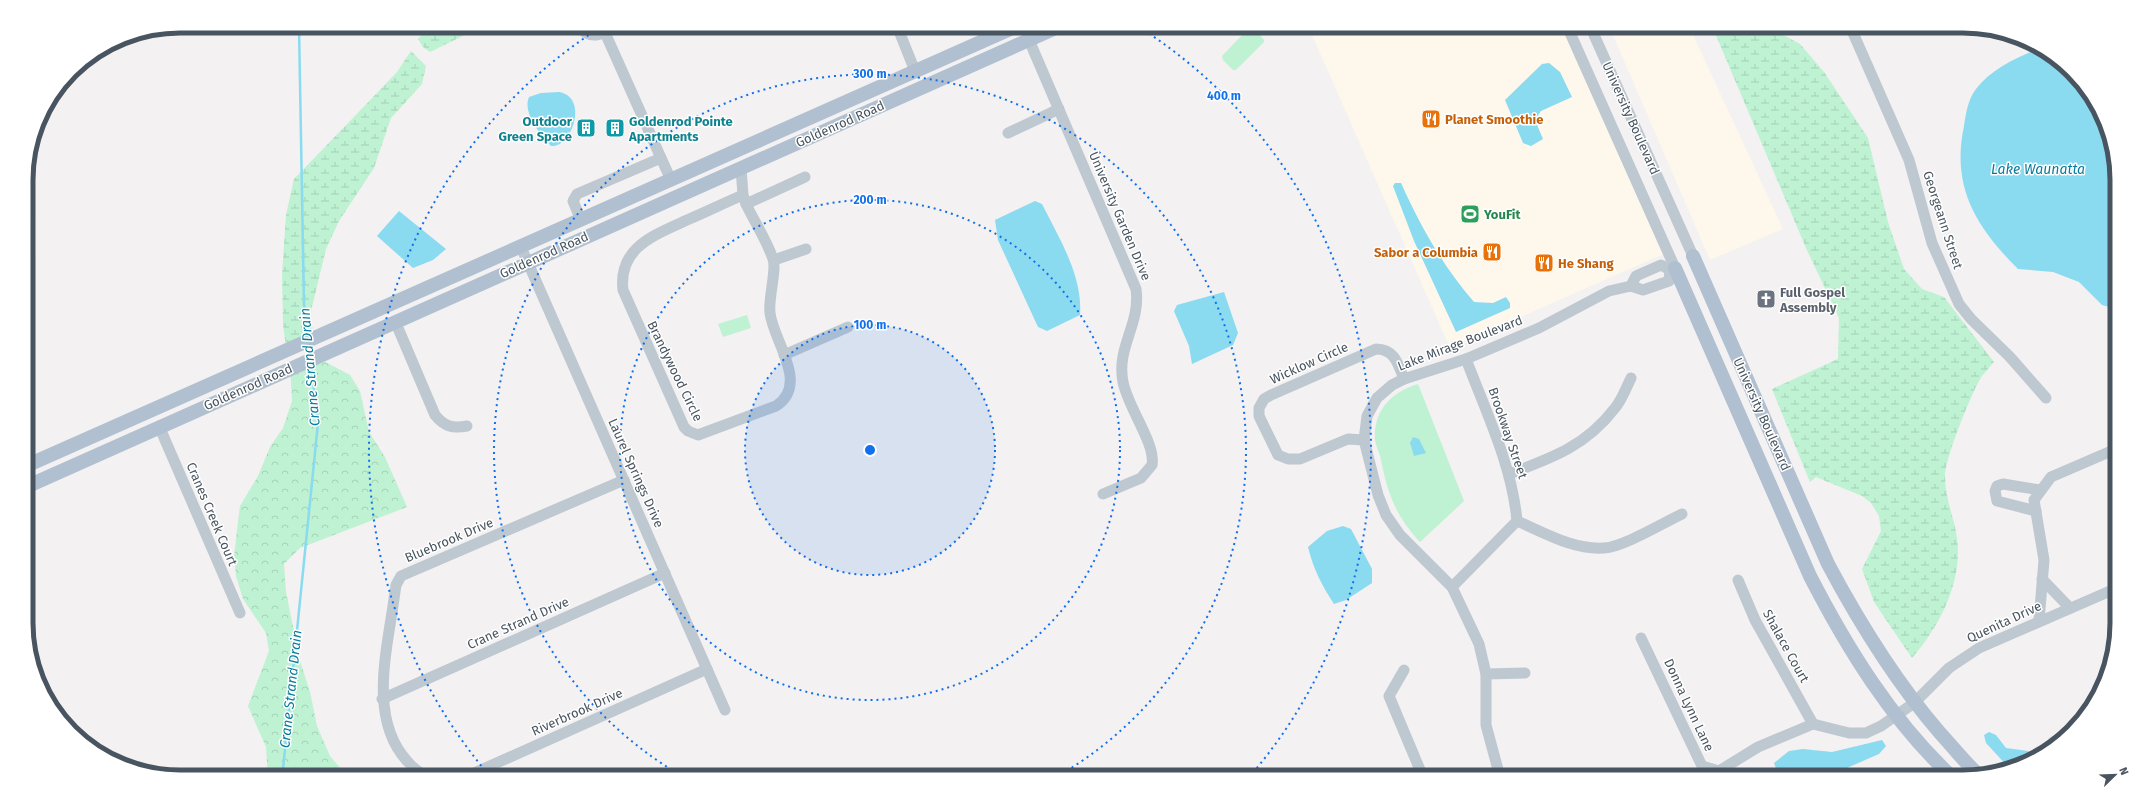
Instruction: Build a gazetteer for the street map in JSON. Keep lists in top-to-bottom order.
{
  "streets": {
    "main road": ["University Boulevard", "Goldenrod Road"],
    "street": [
      "University Garden Drive",
      "Georgeann Street",
      "Lake Mirage Boulevard",
      "Wicklow Circle",
      "Brandywood Circle",
      "Brookway Street",
      "Laurel Springs Drive",
      "Cranes Creek Court",
      "Bluebrook Drive",
      "Quenita Drive",
      "Crane Strand Drive",
      "Shalace Court",
      "Donna Lynn Lane",
      "Riverbrook Drive"
    ]
  },
  "crossings": [
    ["University Boulevard", "Lake Mirage Boulevard"],
    ["University Boulevard", "Quenita Drive"],
    ["Goldenrod Road", "University Garden Drive"],
    ["Goldenrod Road", "Laurel Springs Drive"],
    ["Goldenrod Road", "Cranes Creek Court"],
    ["Lake Mirage Boulevard", "Wicklow Circle"],
    ["Lake Mirage Boulevard", "Brookway Street"],
    ["Laurel Springs Drive", "Bluebrook Drive"],
    ["Laurel Springs Drive", "Crane Strand Drive"],
    ["Laurel Springs Drive", "Riverbrook Drive"],
    ["Bluebrook Drive", "Crane Strand Drive"],
    ["Shalace Court", "Donna Lynn Lane"]
  ],
  "water": ["Lake Waunatta", "Crane Strand Drain"],
  "places": {
    "restaurant": ["Planet Smoothie", "Sabor a Columbia", "He Shang"],
    "building": ["Outdoor Green Space", "Goldenrod Pointe Apartments"],
    "sports": ["YouFit"],
    "church": ["Full Gospel Assembly"]
  },
  "north": "top right",
  "rings": [
    "300 m",
    "400 m",
    "200 m",
    "100 m"
  ]
}
